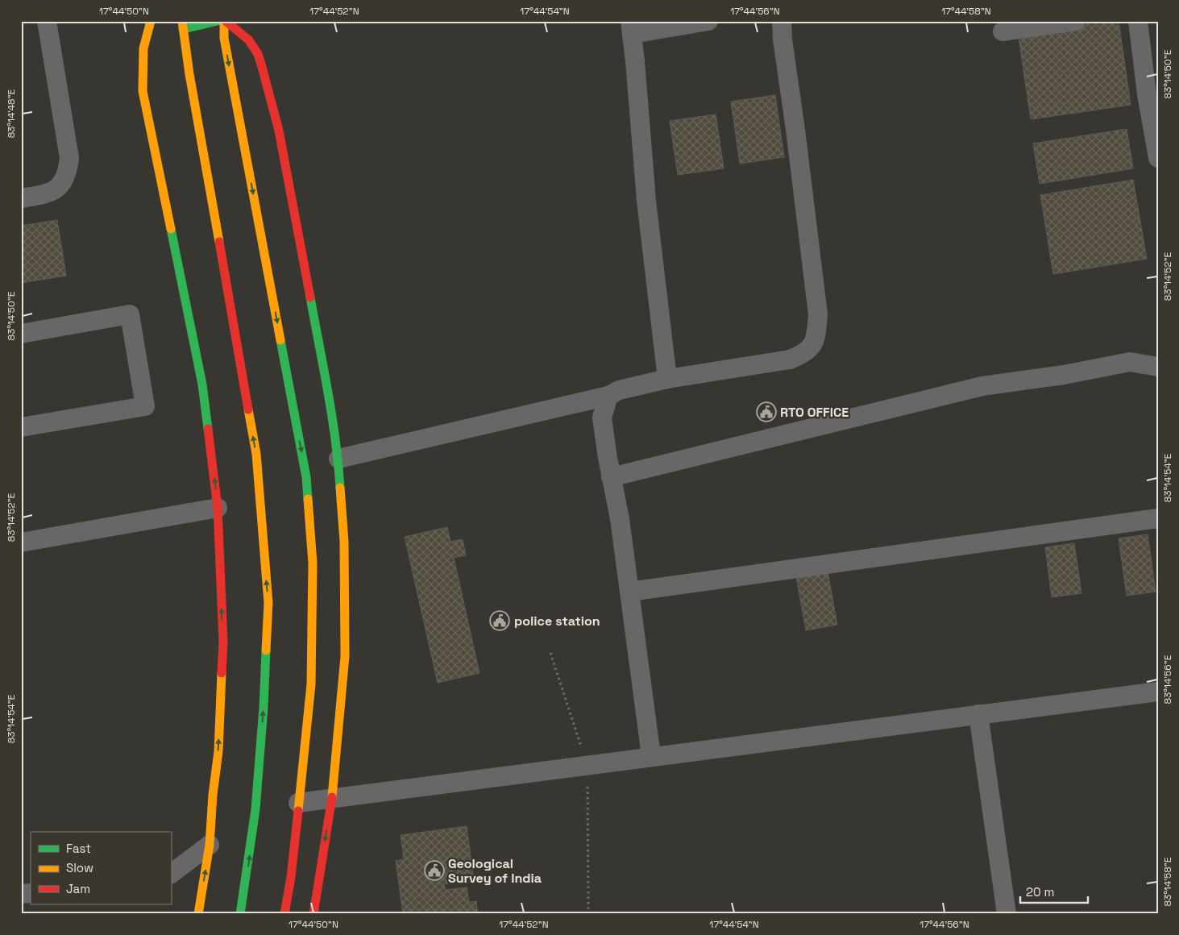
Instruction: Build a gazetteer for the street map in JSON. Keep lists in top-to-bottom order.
{
  "places": {
    "public building": ["RTO OFFICE", "police station", "Geological Survey of India"]
  },
  "legend": ["Fast", "Slow", "Jam"],
  "scale_bar": "20 m",
  "coordinates": [
    "17°44'50\"N",
    "17°44'52\"N",
    "17°44'54\"N",
    "17°44'56\"N",
    "17°44'58\"N",
    "83°14'50\"E",
    "83°14'48\"E",
    "83°14'52\"E",
    "83°14'54\"E",
    "83°14'56\"E",
    "83°14'58\"E"
  ]
}
